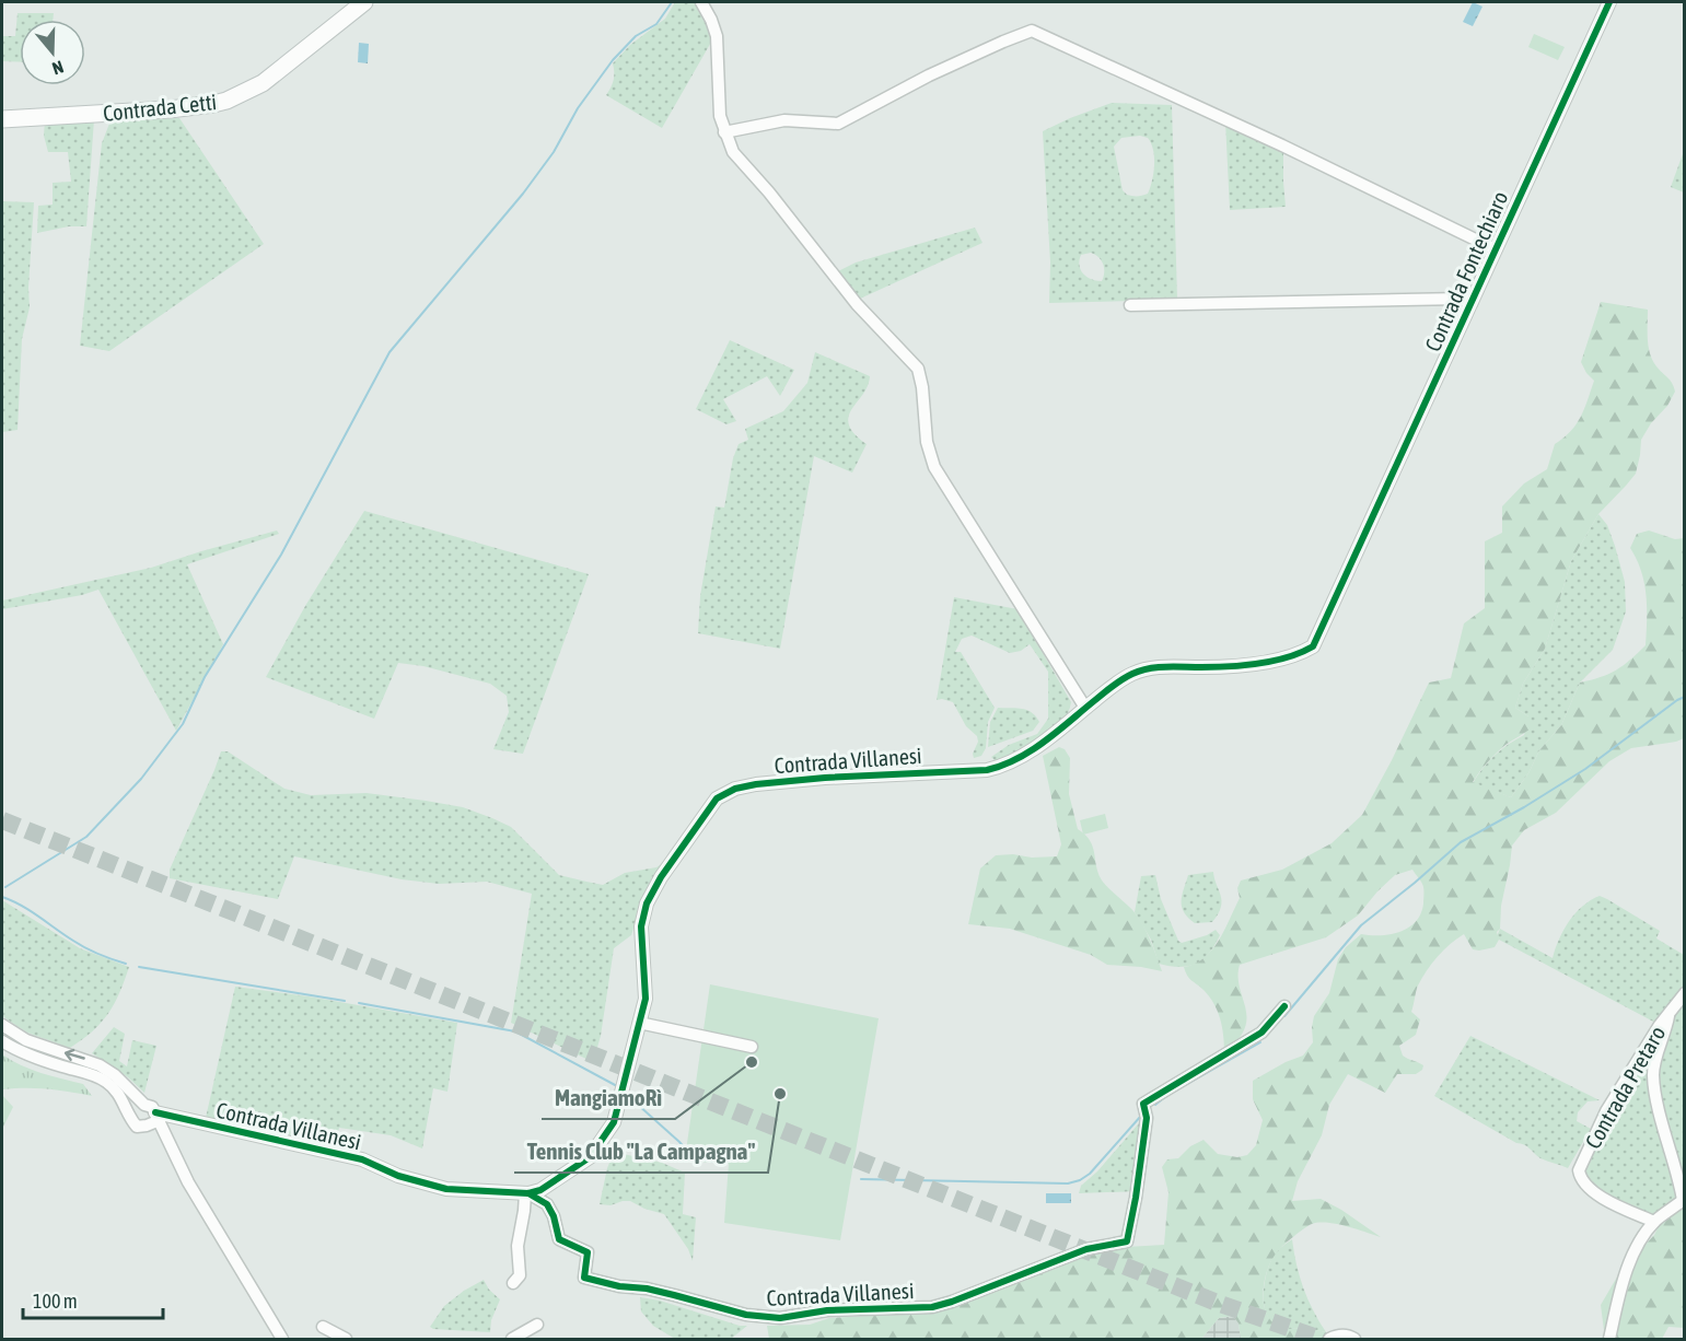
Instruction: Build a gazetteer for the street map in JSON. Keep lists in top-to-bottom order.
{
  "streets": {
    "main road": ["Contrada Cetti"],
    "street": ["Contrada Fontechiaro", "Contrada Villanesi", "Contrada Pretaro"]
  },
  "crossings": [
    ["Contrada Fontechiaro", "Contrada Villanesi"]
  ],
  "places": ["MangiamoRì", "Tennis Club \"La Campagna\""],
  "scale_bar": "100 m",
  "north": "bottom"
}
